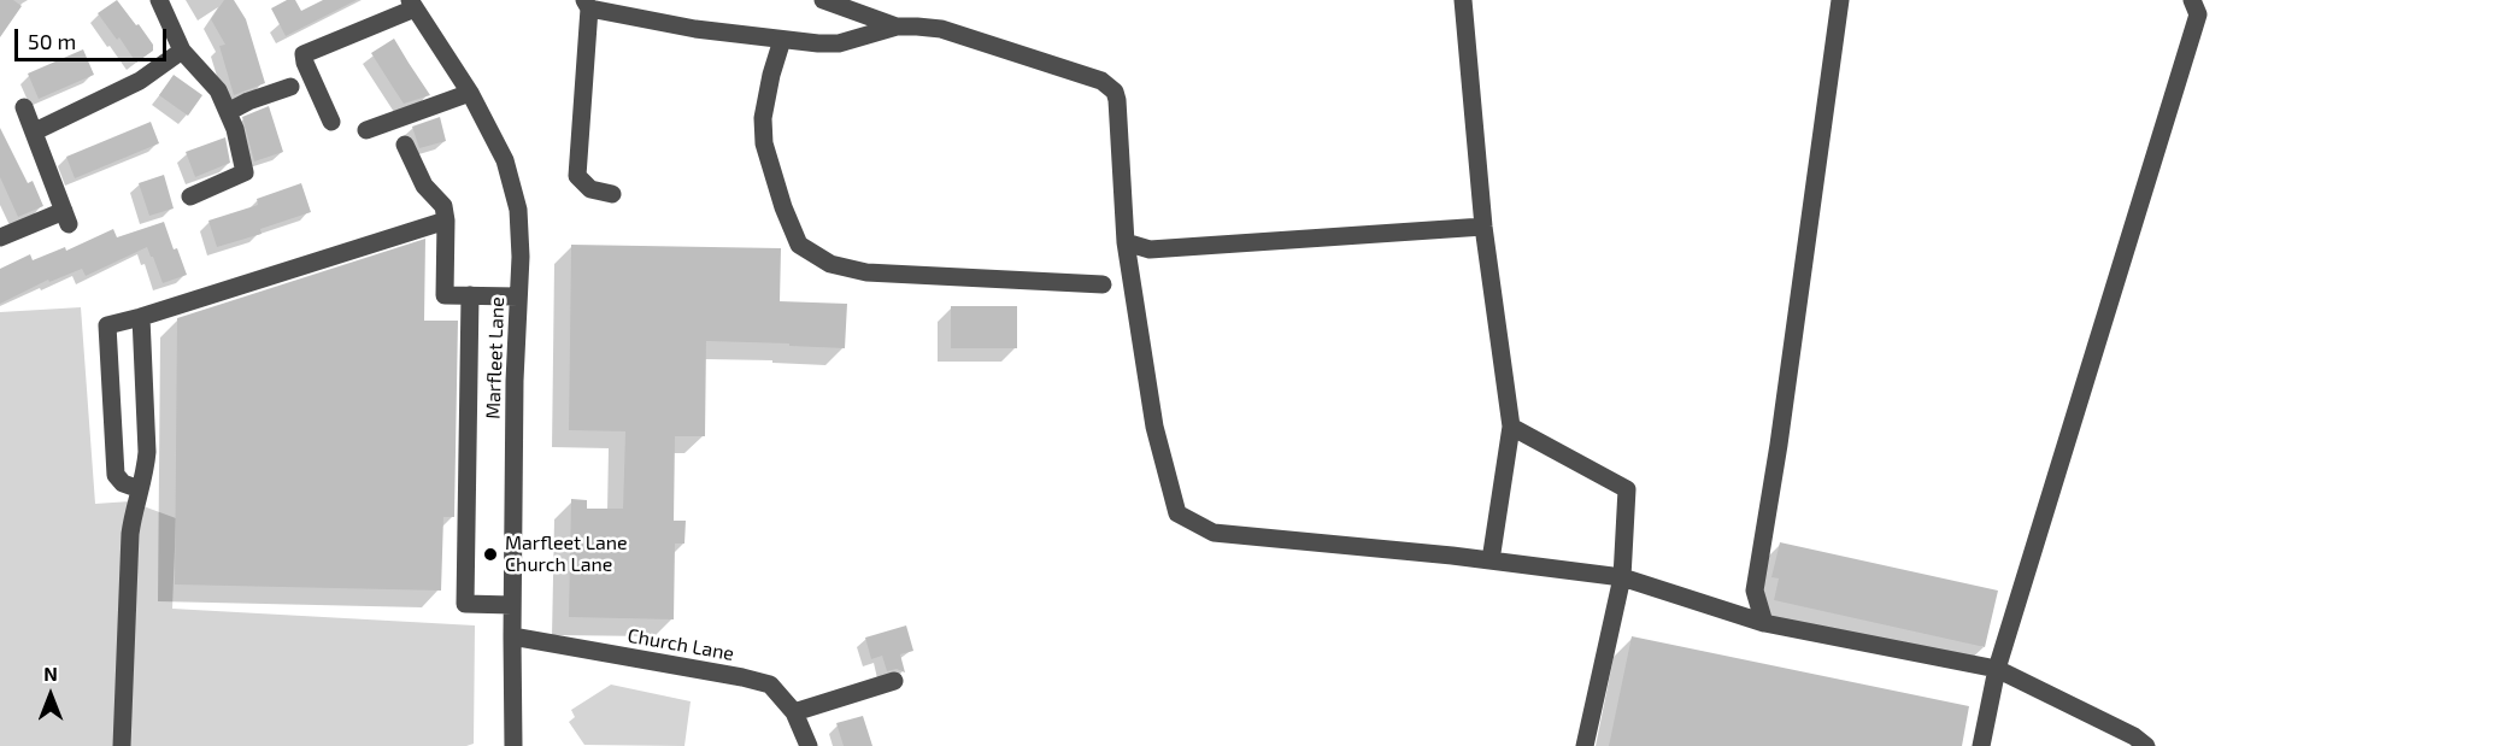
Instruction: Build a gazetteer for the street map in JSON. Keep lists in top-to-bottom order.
{
  "streets": {
    "street": ["Marfleet Lane", "Church Lane"]
  },
  "crossings": [
    ["Marfleet Lane", "Church Lane"]
  ],
  "places": ["Marfleet Lane Church Lane"],
  "scale_bar": "50 m",
  "north": "top"
}
